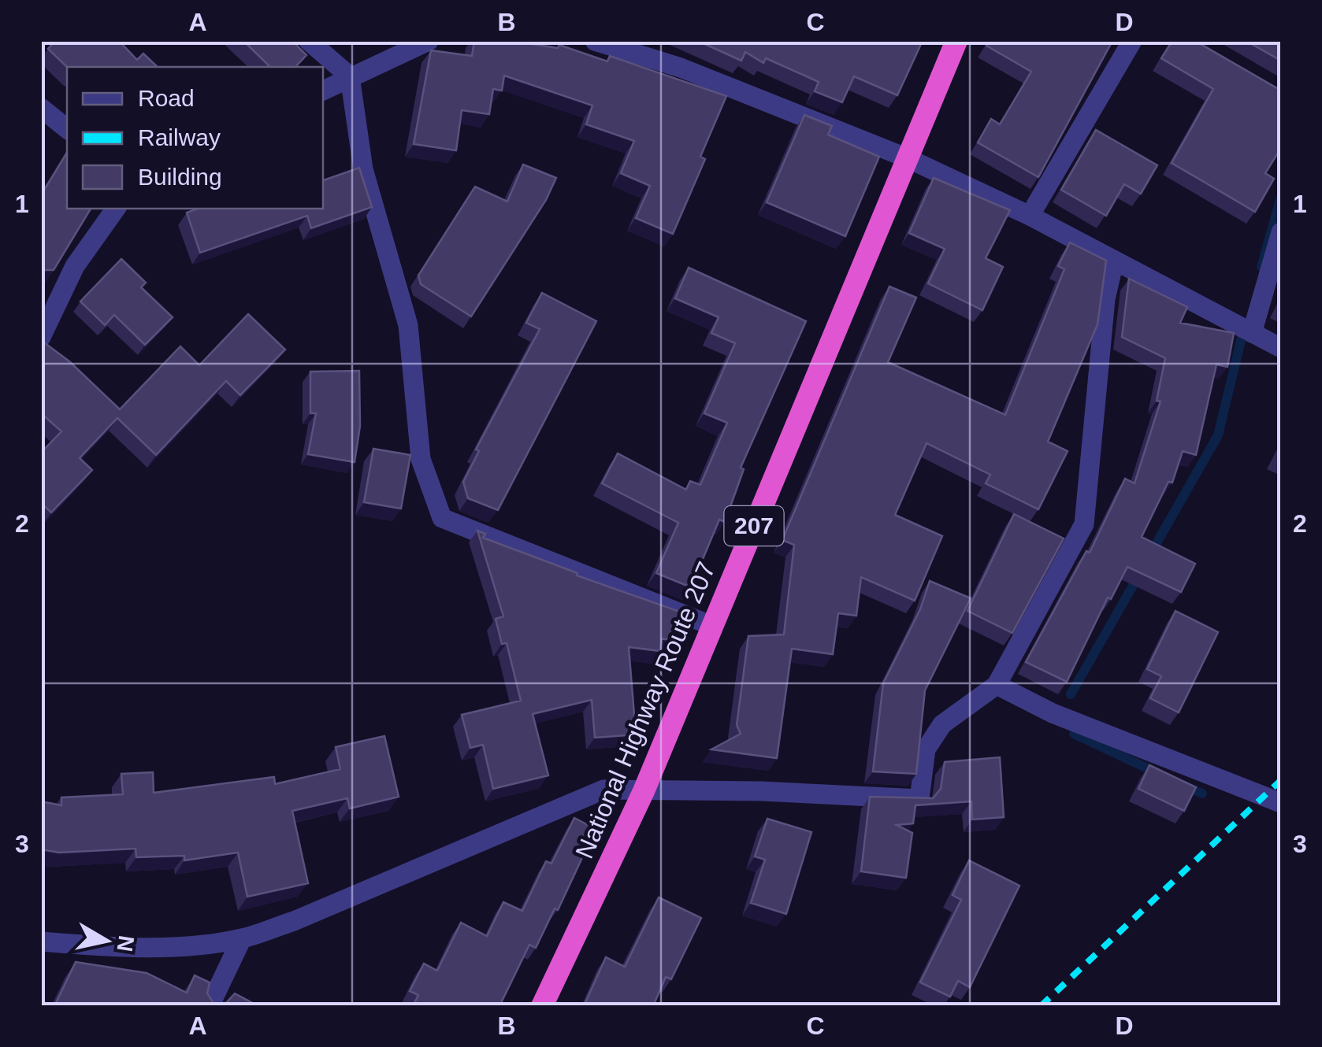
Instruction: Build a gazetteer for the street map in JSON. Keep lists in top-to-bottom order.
{
  "streets": {
    "highway": ["207", "National Highway Route 207"]
  },
  "legend": ["Road", "Railway", "Building"],
  "north": "right",
  "grid": {
    "columns": [
      "A",
      "B",
      "C",
      "D"
    ],
    "rows": ["1", "2", "3"]
  }
}
